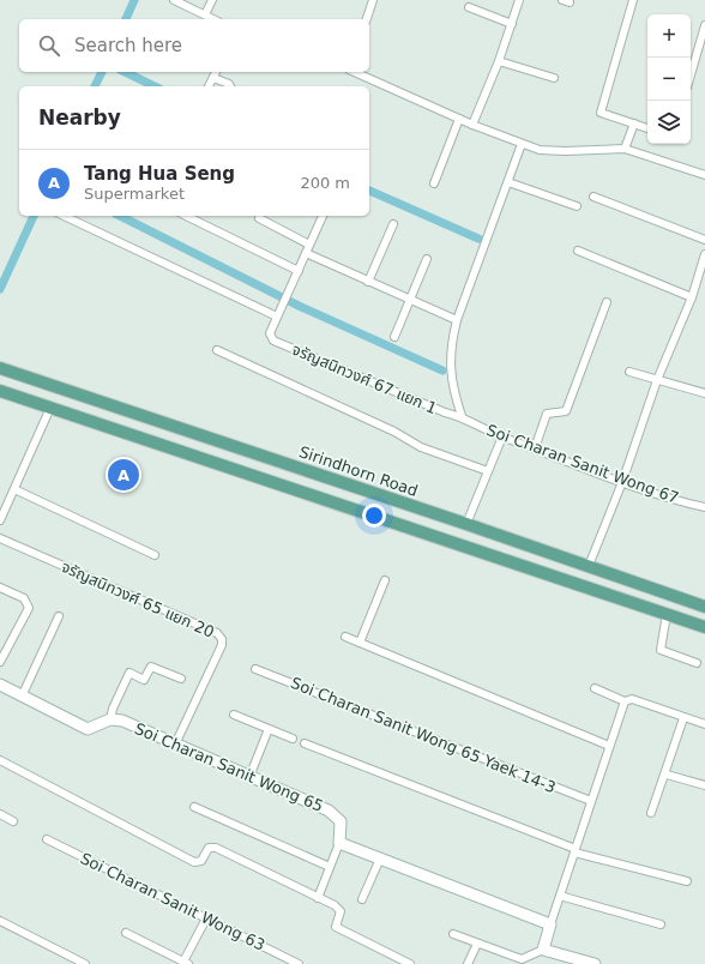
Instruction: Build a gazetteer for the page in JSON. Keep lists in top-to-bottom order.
{
  "streets": {
    "main road": ["Sirindhorn Road"],
    "street": [
      "จรัญสนิทวงศ์ 67 แยก 1",
      "Soi Charan Sanit Wong 67",
      "จรัญสนิทวงศ์ 65 แยก 20",
      "Soi Charan Sanit Wong 65 Yaek 14-3",
      "Soi Charan Sanit Wong 65",
      "Soi Charan Sanit Wong 63"
    ]
  },
  "crossings": [
    ["จรัญสนิทวงศ์ 67 แยก 1", "Soi Charan Sanit Wong 67"],
    ["จรัญสนิทวงศ์ 65 แยก 20", "Soi Charan Sanit Wong 65"]
  ],
  "page": {
    "map_buttons": ["+", "−"],
    "search": "Search here",
    "heading": "Nearby",
    "list": [
      {
        "mark": "A",
        "name": "Tang Hua Seng",
        "note": "Supermarket",
        "value": "200 m"
      }
    ],
    "pins": "A"
  }
}
